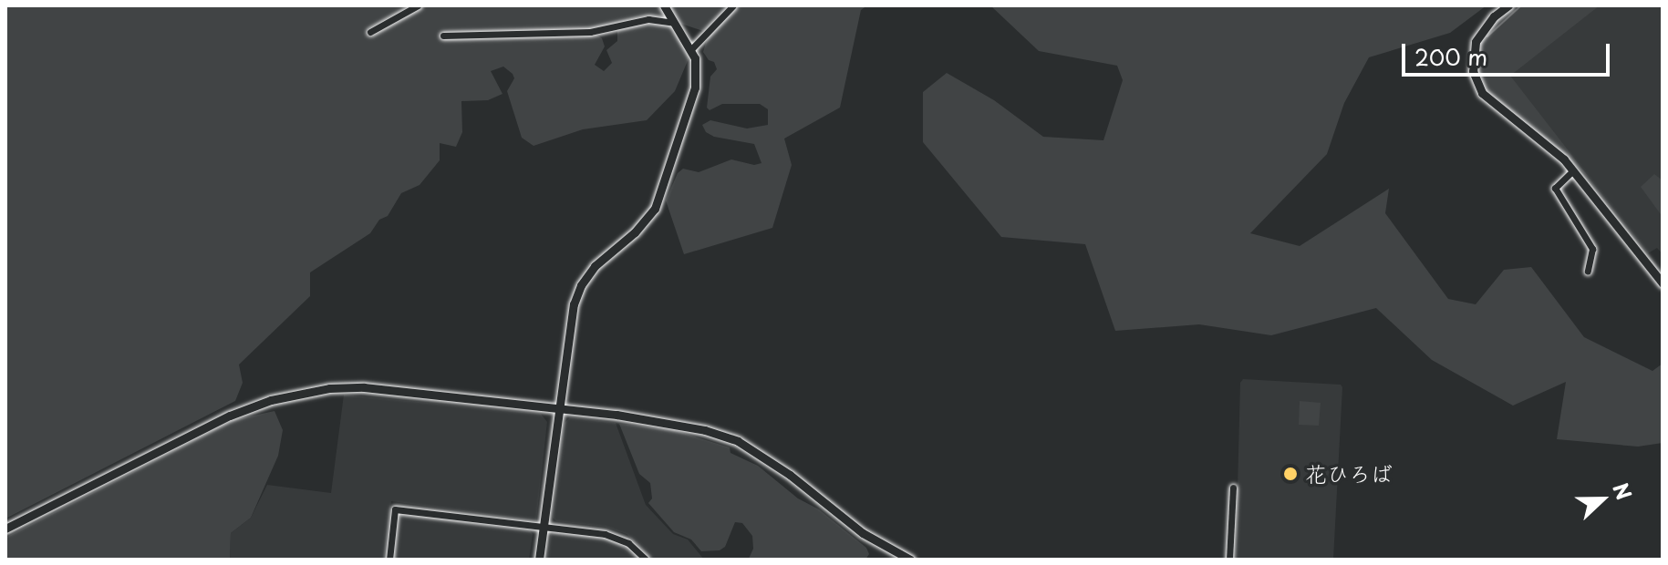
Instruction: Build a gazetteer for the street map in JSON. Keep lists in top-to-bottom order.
{
  "places": ["花ひろば"],
  "scale_bar": "200 m",
  "north": "right"
}
